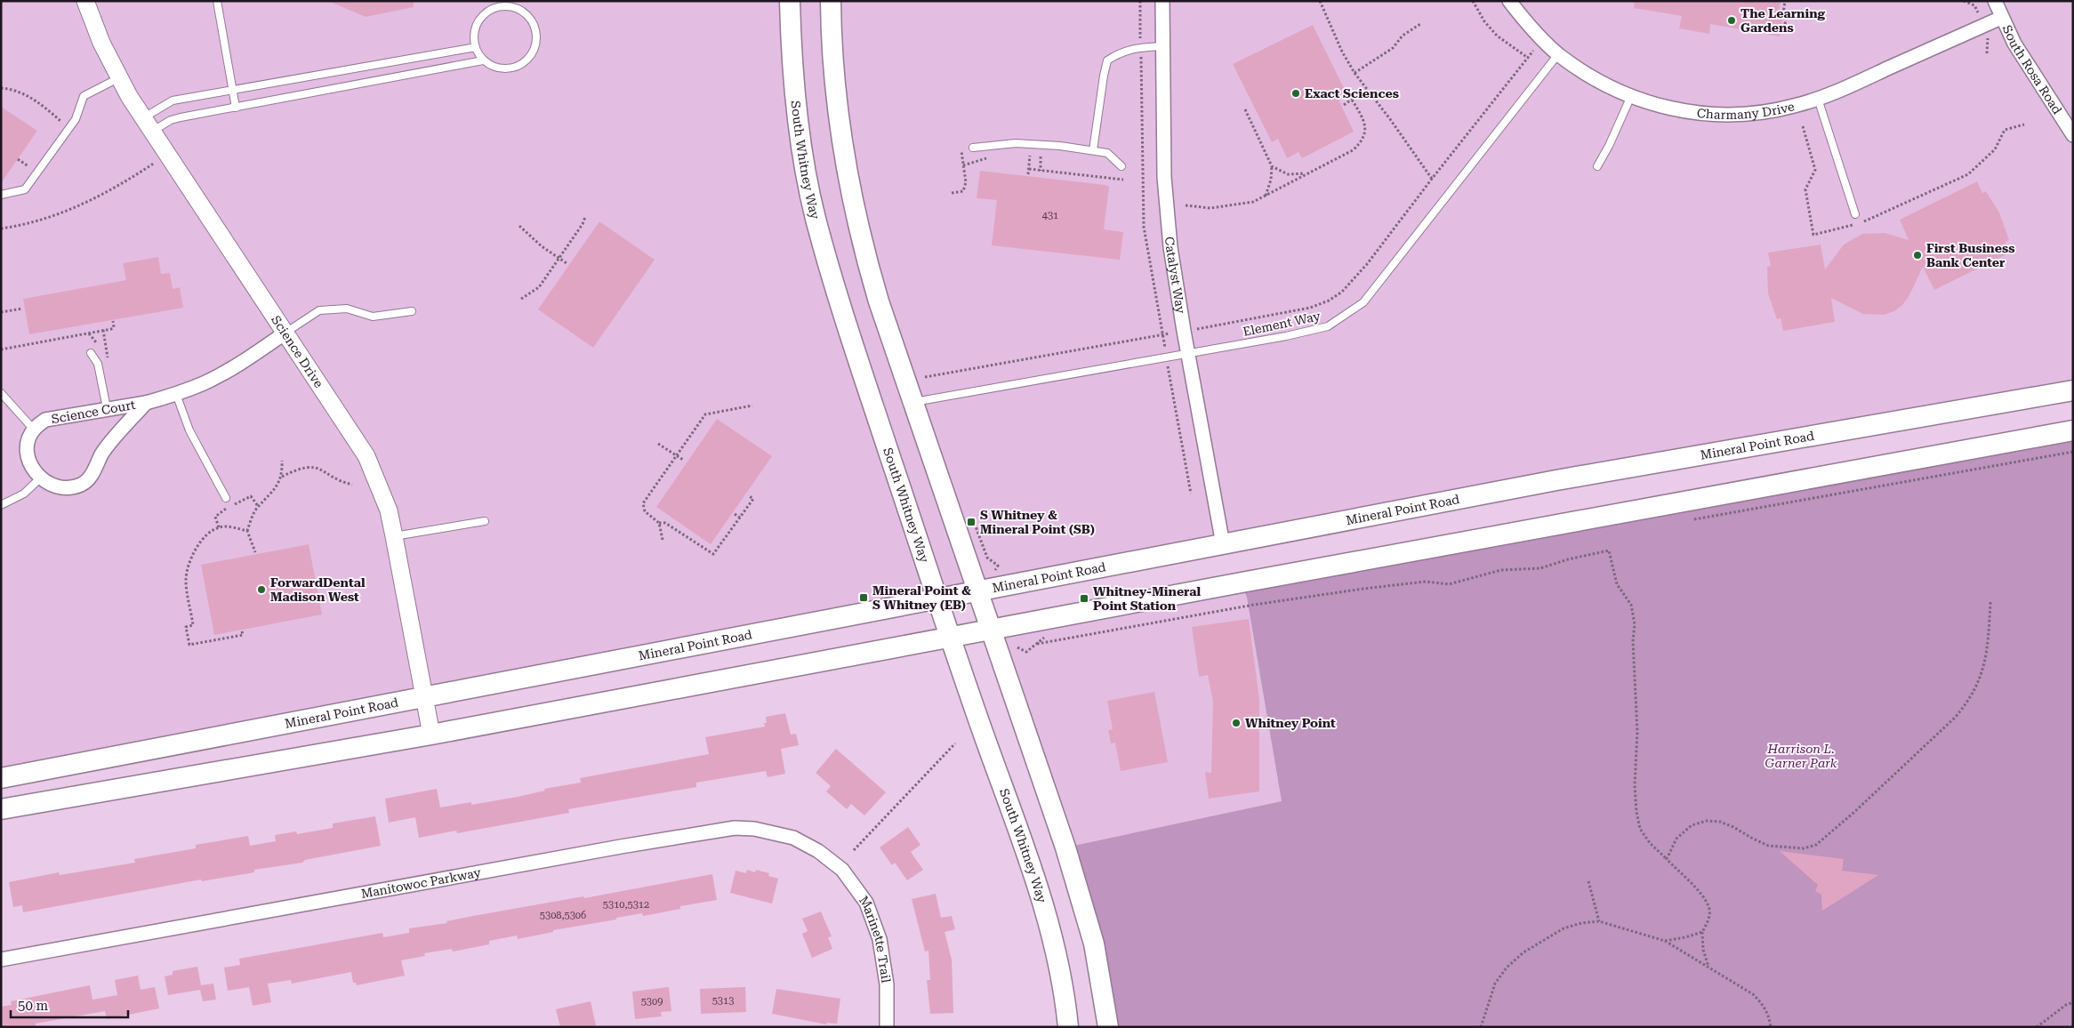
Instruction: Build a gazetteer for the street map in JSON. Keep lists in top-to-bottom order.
{
  "streets": {
    "main road": ["South Whitney Way", "Mineral Point Road"],
    "street": [
      "South Rosa Road",
      "Charmany Drive",
      "Catalyst Way",
      "Science Drive",
      "Science Court",
      "Manitowoc Parkway",
      "Marinette Trail"
    ],
    "lane": ["Element Way"]
  },
  "crossings": [
    ["South Rosa Road", "Charmany Drive"],
    ["Charmany Drive", "Element Way"],
    ["South Whitney Way", "Mineral Point Road"],
    ["Catalyst Way", "Element Way"],
    ["Catalyst Way", "Mineral Point Road"],
    ["Science Drive", "Science Court"],
    ["Science Drive", "Mineral Point Road"],
    ["Manitowoc Parkway", "Marinette Trail"]
  ],
  "parks": ["Harrison L. Garner Park"],
  "places": {
    "other": [
      "The Learning Gardens",
      "Exact Sciences",
      "First Business Bank Center",
      "ForwardDental Madison West",
      "Whitney Point"
    ],
    "transit": ["S Whitney & Mineral Point (SB)", "Mineral Point & S Whitney (EB)", "Whitney-Mineral Point Station"]
  },
  "house_numbers": [
    "431",
    "5310,5312",
    "5308,5306",
    "5313",
    "5309"
  ],
  "scale_bar": "50 m"
}
